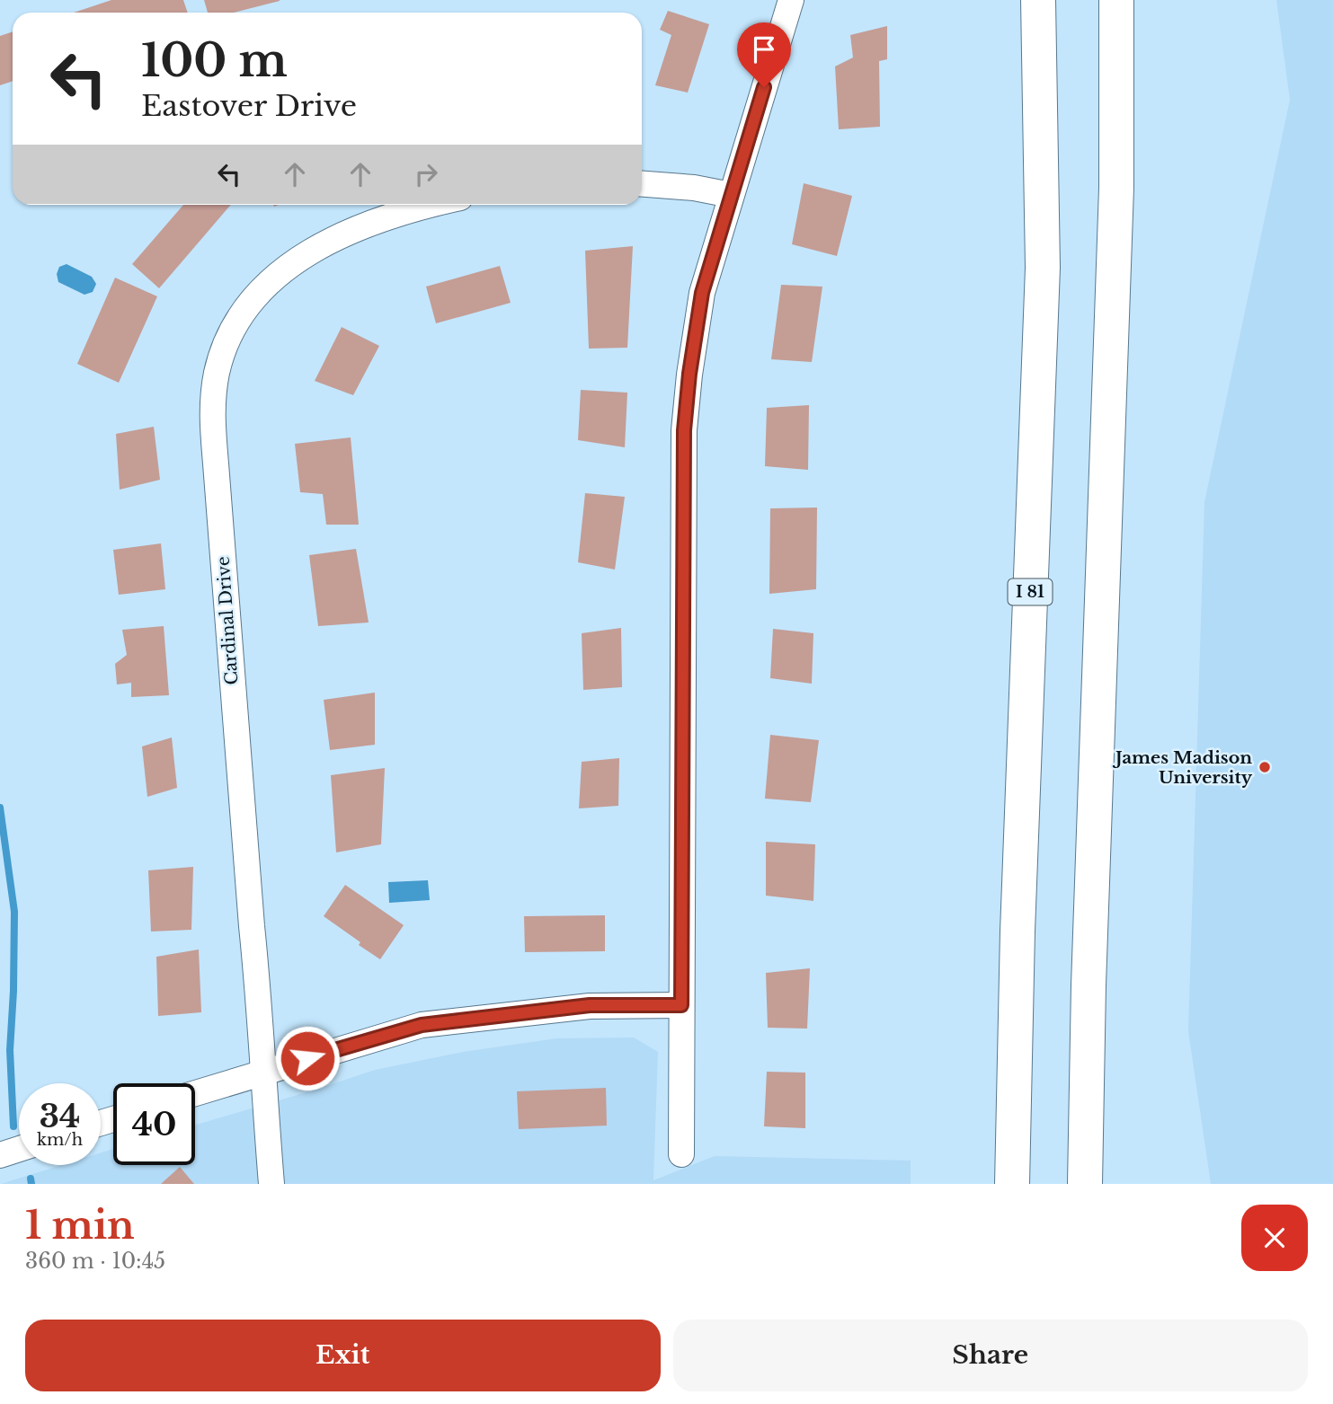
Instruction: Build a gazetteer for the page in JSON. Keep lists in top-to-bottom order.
{
  "streets": {
    "highway": ["I 81"],
    "street": ["Cardinal Drive"]
  },
  "places": ["James Madison University"],
  "page": {
    "turn": ["100 m", "Eastover Drive"],
    "speed": "34 km/h",
    "limit": "40",
    "heading": ["1 min", "360 m · 10:45"],
    "buttons": ["Exit", "Share"]
  }
}
